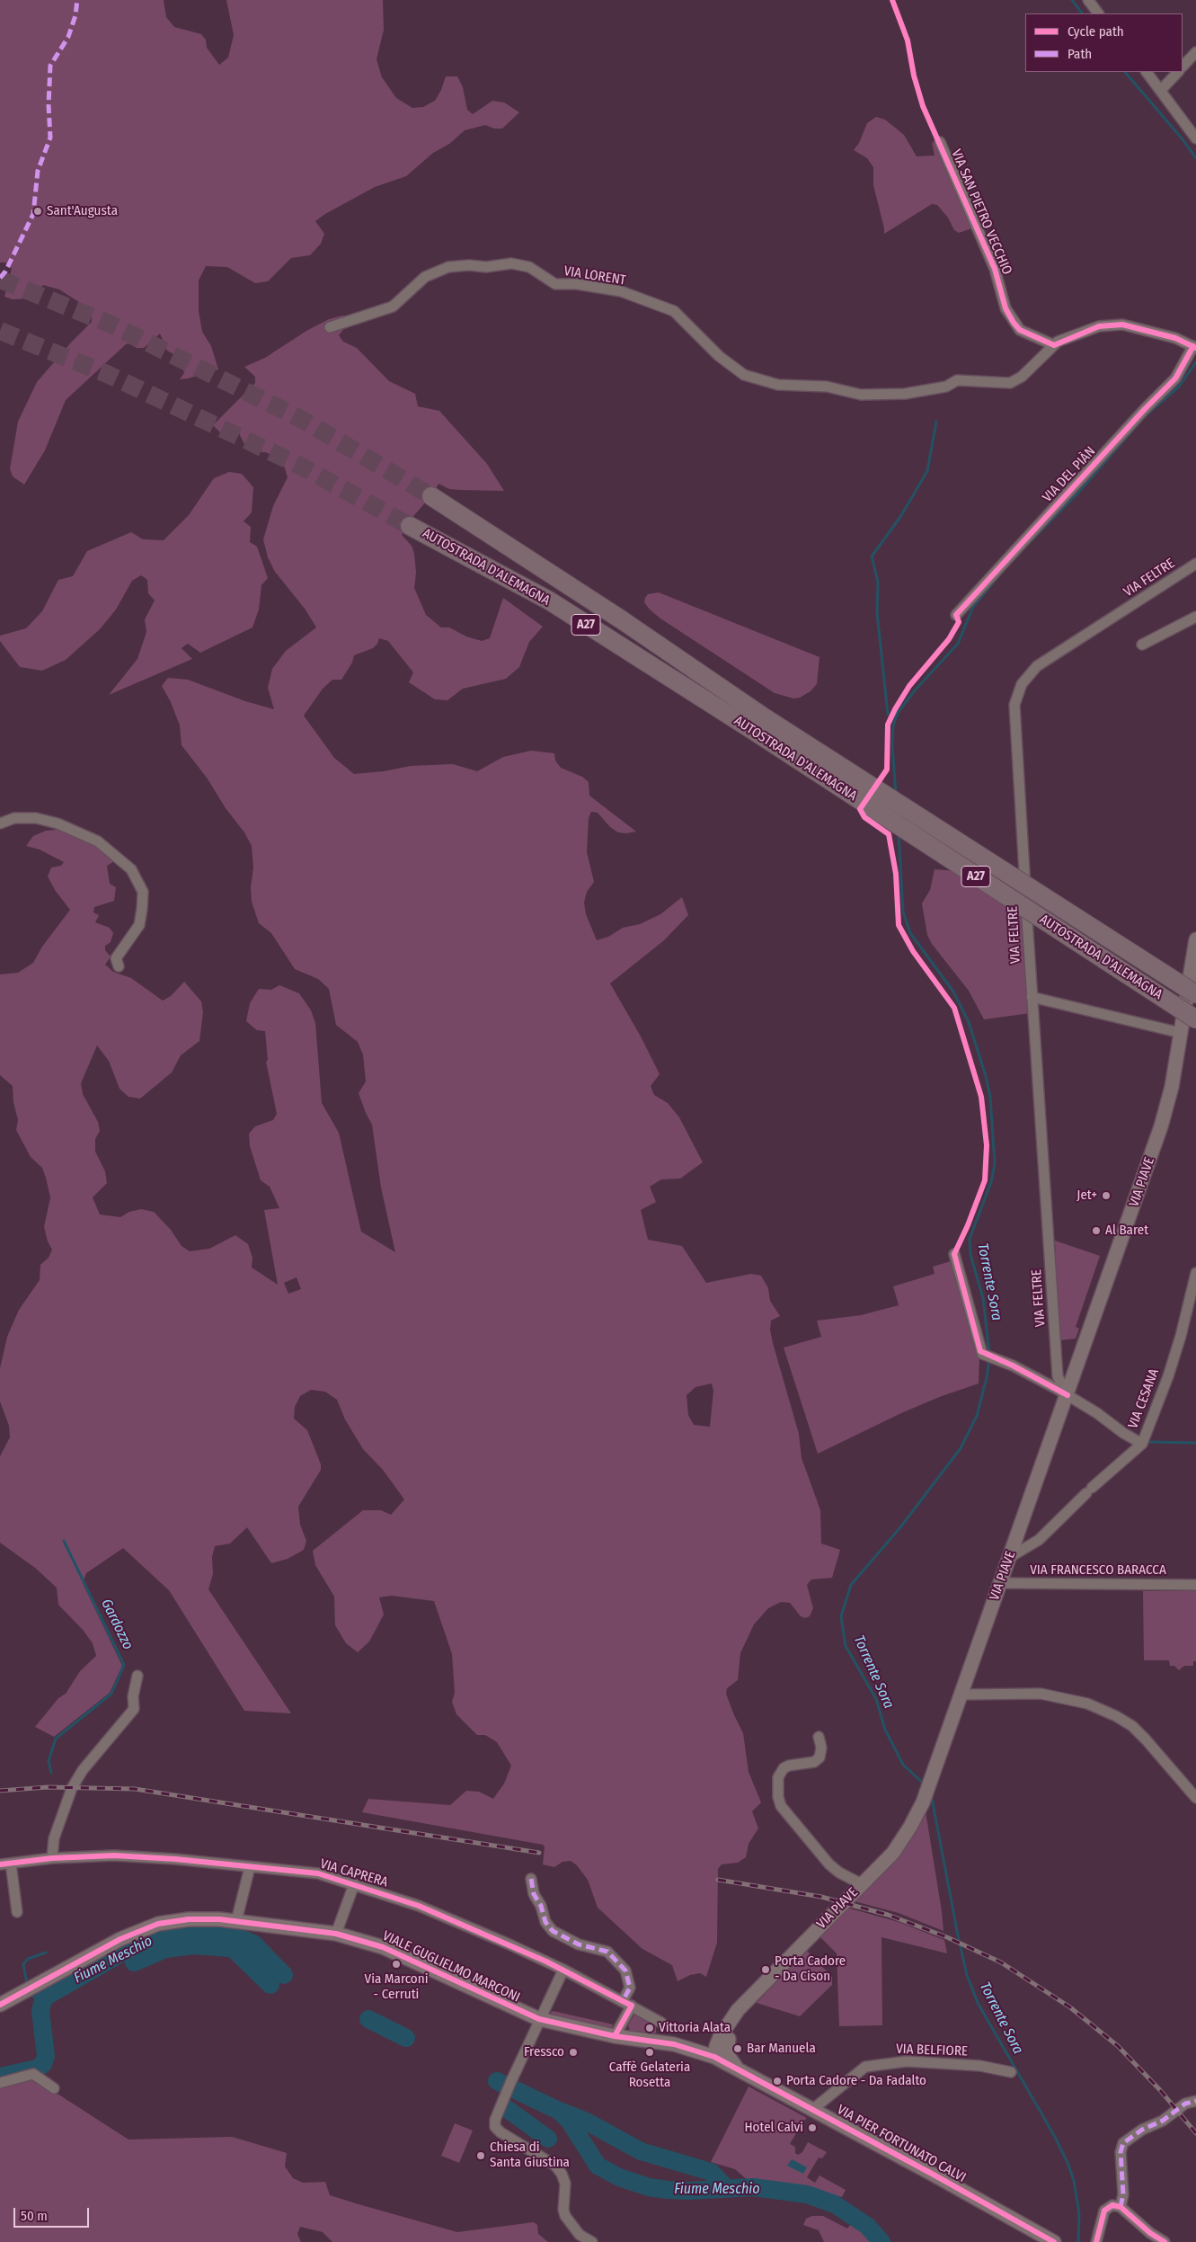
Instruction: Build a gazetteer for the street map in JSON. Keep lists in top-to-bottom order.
{
  "streets": {
    "highway": ["AUTOSTRADA D'ALEMAGNA", "A27"],
    "main road": ["VIA PIAVE", "VIALE GUGLIELMO MARCONI", "VIA PIER FORTUNATO CALVI"],
    "street": [
      "VIA SAN PIETRO VECCHIO",
      "VIA LORENT",
      "VIA DEL PIÀN",
      "VIA FELTRE",
      "VIA CESANA",
      "VIA FRANCESCO BARACCA",
      "VIA CAPRERA",
      "VIA BELFIORE"
    ]
  },
  "crossings": [
    ["VIA SAN PIETRO VECCHIO", "VIA LORENT"],
    ["VIA FELTRE", "VIA PIAVE"],
    ["VIA FELTRE", "VIA CESANA"],
    ["VIA PIAVE", "VIA CESANA"],
    ["VIA PIAVE", "VIA FRANCESCO BARACCA"],
    ["VIA PIAVE", "VIA PIER FORTUNATO CALVI"],
    ["VIALE GUGLIELMO MARCONI", "VIA PIER FORTUNATO CALVI"],
    ["VIA BELFIORE", "VIA PIER FORTUNATO CALVI"]
  ],
  "water": ["Torrente Sora", "Gardozzo", "Fiume Meschio"],
  "places": [
    "Sant'Augusta",
    "Jet+",
    "Al Baret",
    "Via Marconi - Cerruti",
    "Porta Cadore - Da Cison",
    "Vittoria Alata",
    "Bar Manuela",
    "Fressco",
    "Caffè Gelateria Rosetta",
    "Porta Cadore - Da Fadalto",
    "Hotel Calvi",
    "Chiesa di Santa Giustina"
  ],
  "legend": ["Cycle path", "Path"],
  "scale_bar": "50 m"
}
